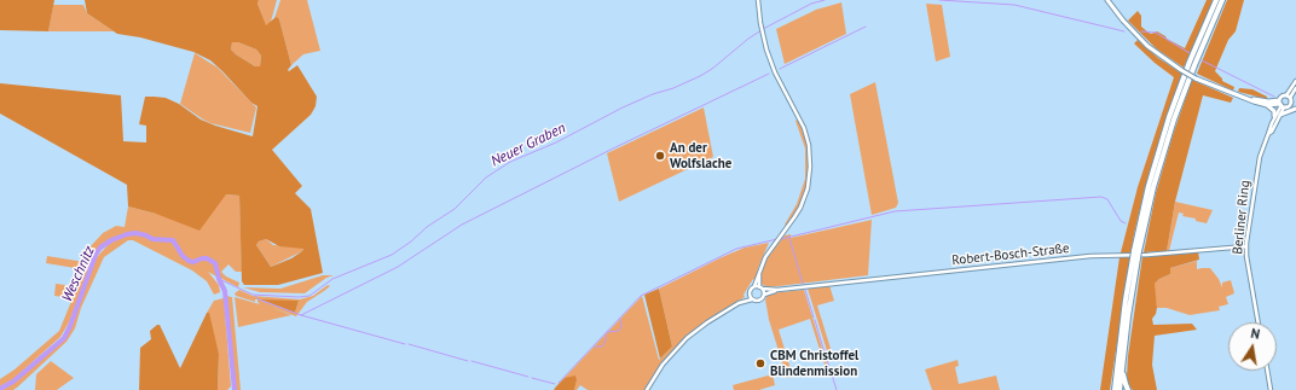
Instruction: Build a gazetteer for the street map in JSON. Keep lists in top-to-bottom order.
{
  "streets": {
    "main road": ["Berliner Ring"],
    "street": ["Robert-Bosch-Straße"]
  },
  "crossings": [
    ["Berliner Ring", "Robert-Bosch-Straße"]
  ],
  "water": ["Neuer Graben", "Weschnitz"],
  "places": ["An der Wolfslache", "CBM Christoffel Blindenmission"],
  "north": "top"
}
